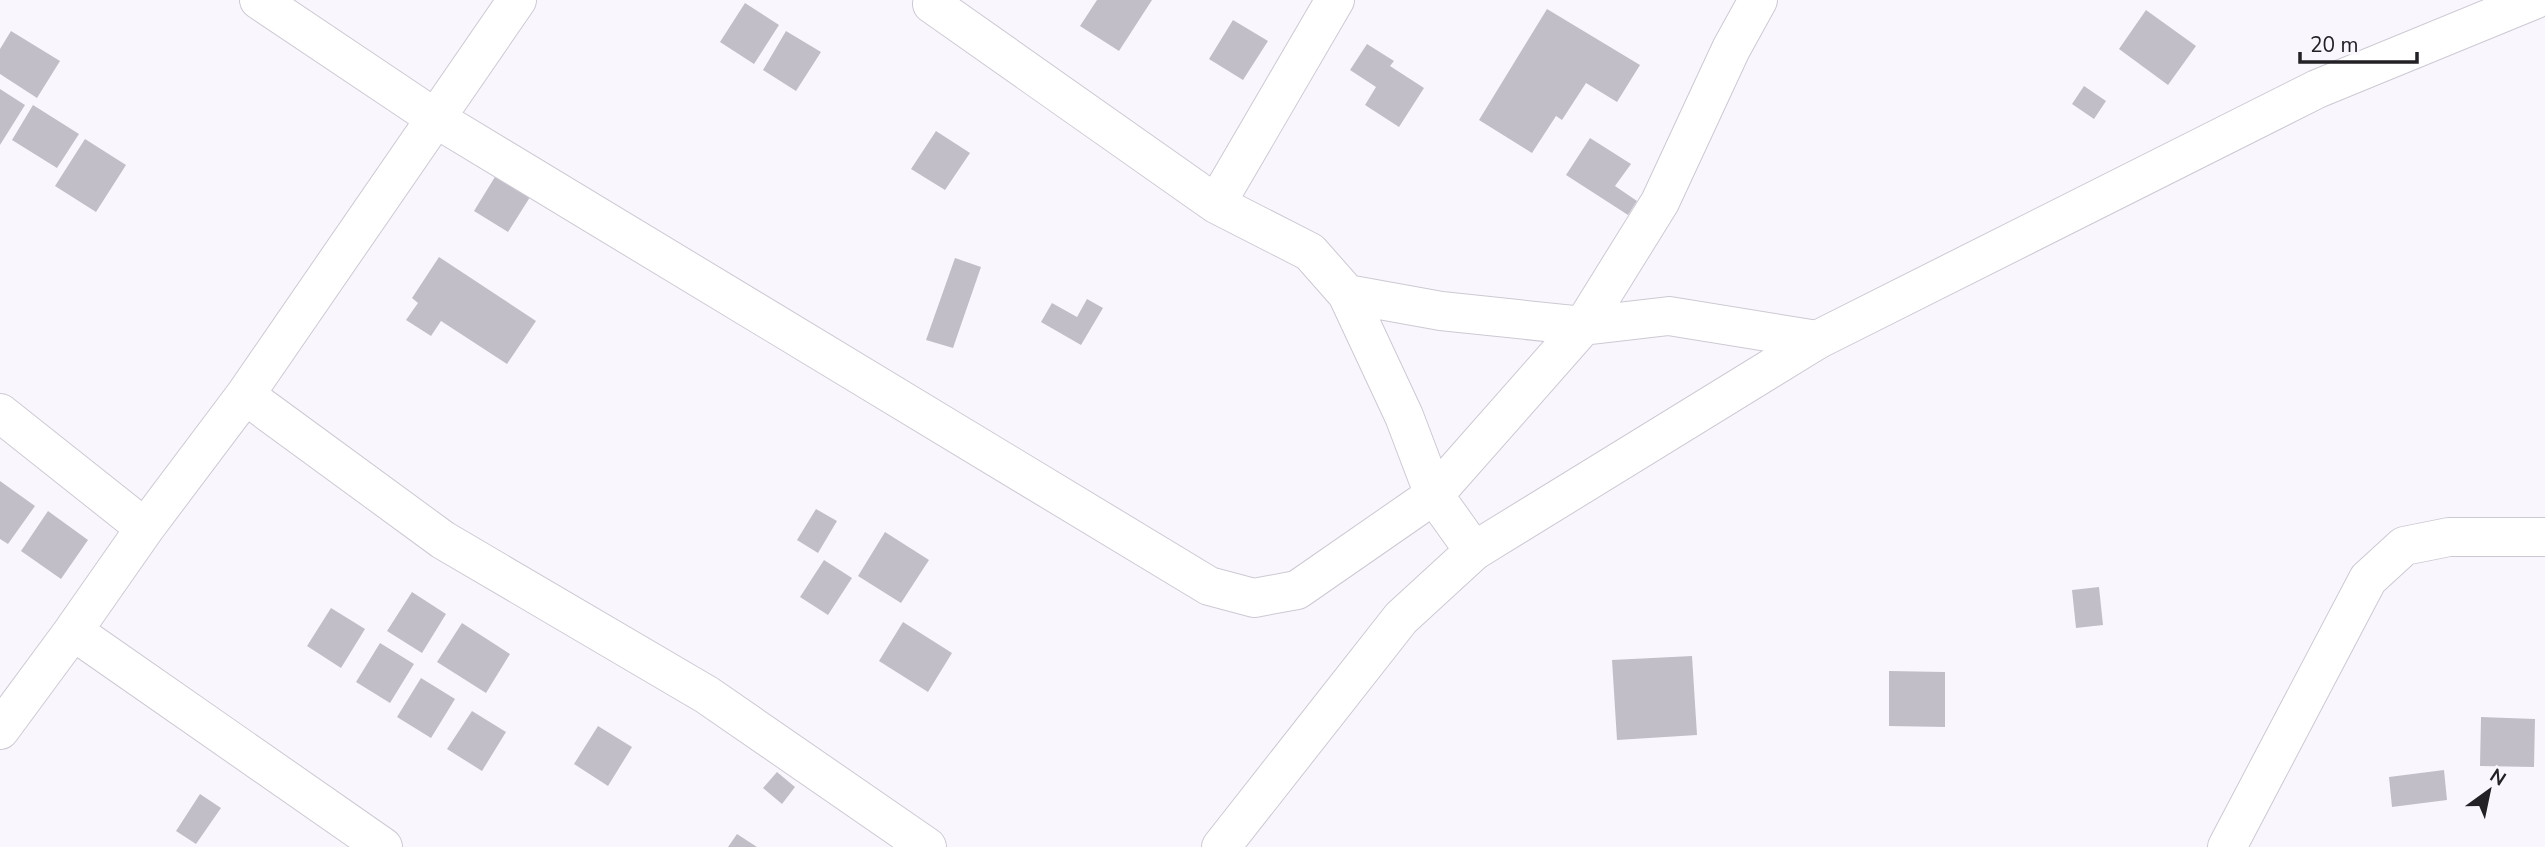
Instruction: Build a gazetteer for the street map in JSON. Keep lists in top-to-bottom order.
{
  "scale_bar": "20 m",
  "north": "top right"
}
